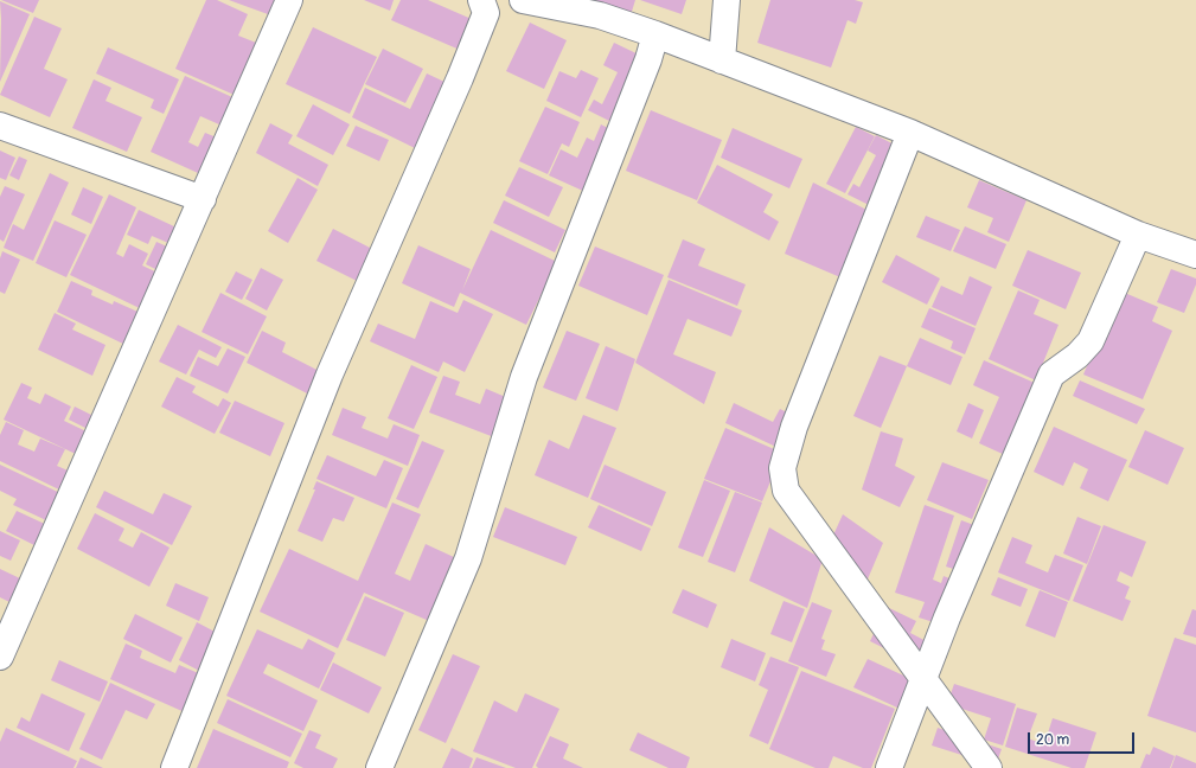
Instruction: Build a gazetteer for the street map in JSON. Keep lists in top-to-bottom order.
{
  "scale_bar": "20 m"
}
